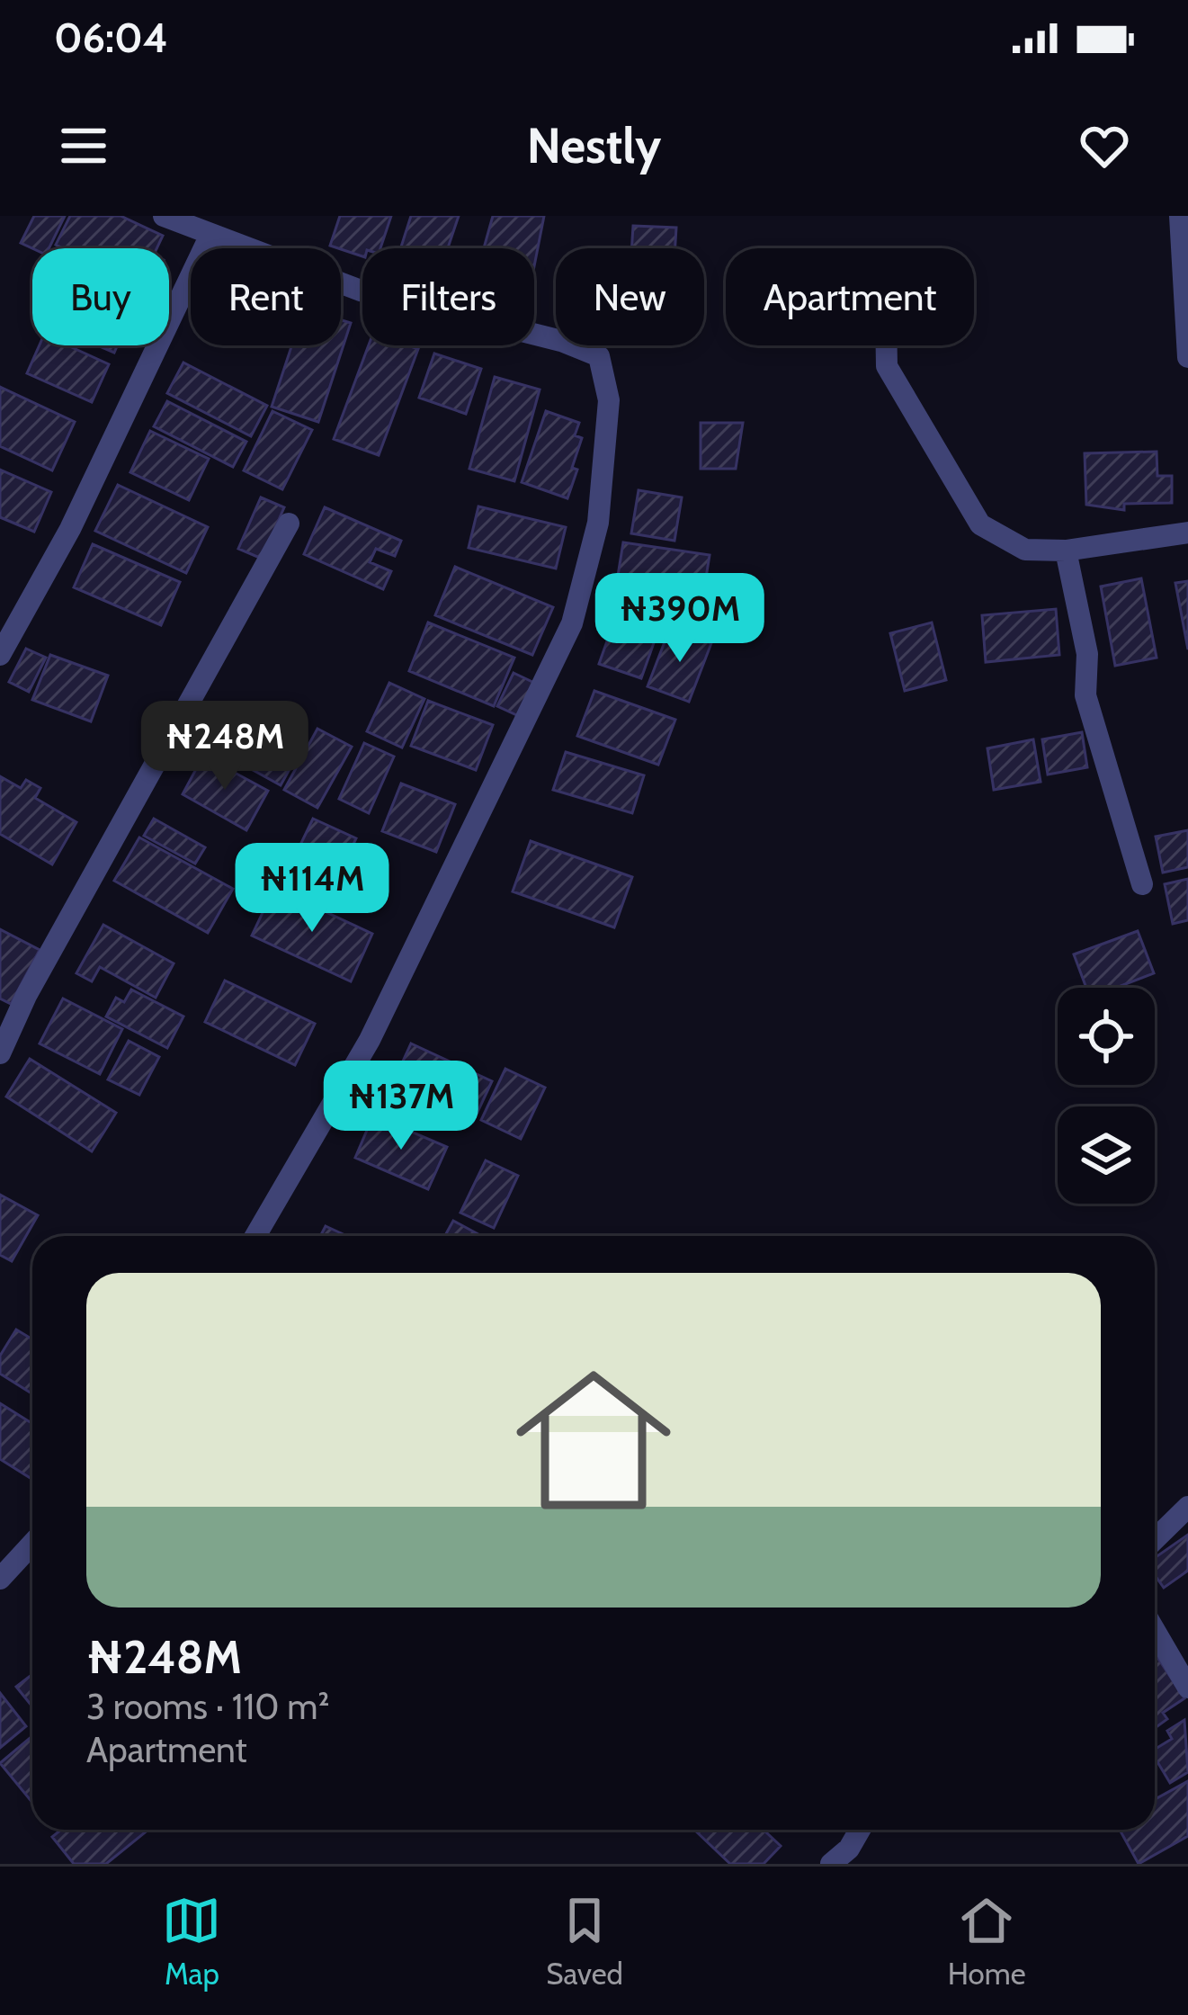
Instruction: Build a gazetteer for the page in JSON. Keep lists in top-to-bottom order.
{
  "page": {
    "status": "06:04",
    "header": "Nestly",
    "chip": [
      "Buy",
      "Rent",
      "Filters",
      "New",
      "Apartment"
    ],
    "price": [
      "₦390M",
      "₦248M",
      "₦114M",
      "₦137M"
    ],
    "list": [
      {
        "name": "₦248M",
        "note": "3 rooms · 110 m² · Apartment"
      }
    ],
    "tabs": ["Map", "Saved", "Home"]
  }
}
